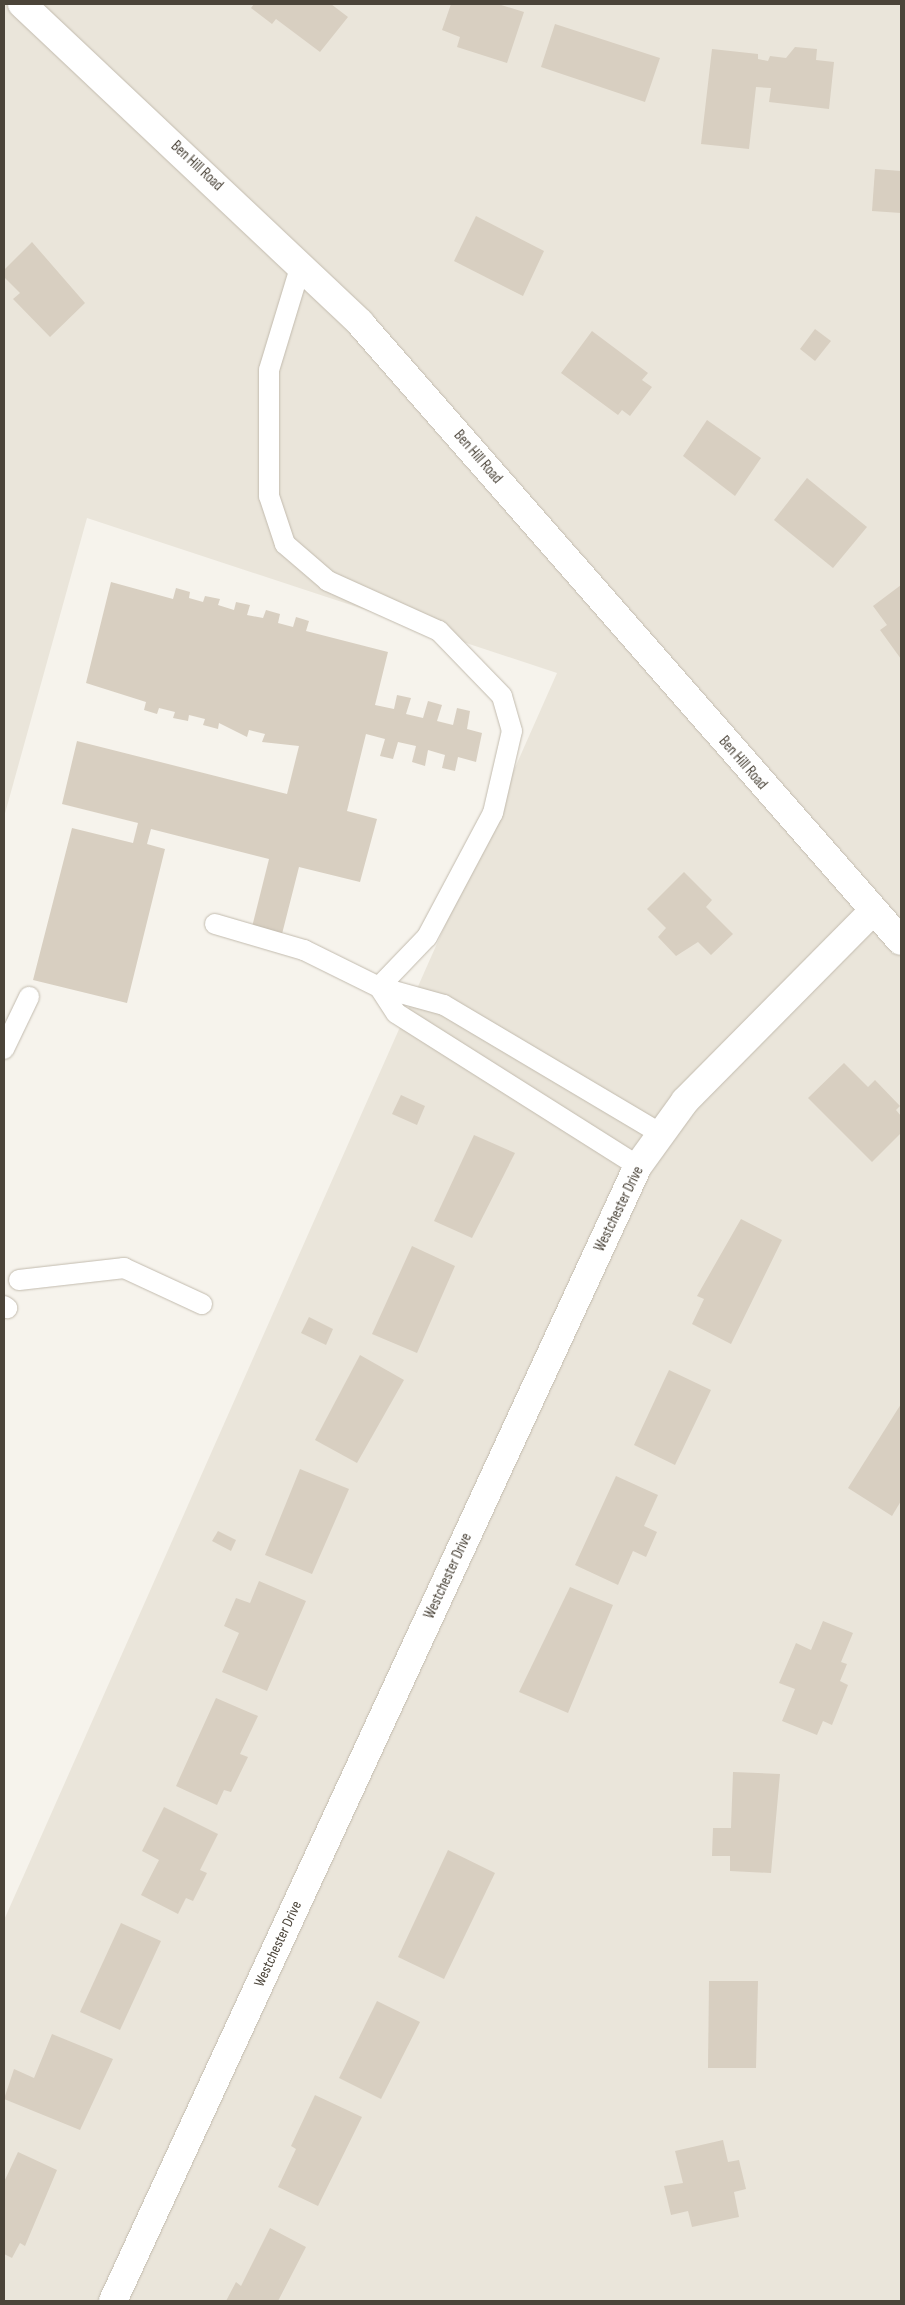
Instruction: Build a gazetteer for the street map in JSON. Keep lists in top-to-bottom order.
{
  "streets": {
    "street": ["Ben Hill Road", "Westchester Drive"]
  },
  "crossings": [
    ["Ben Hill Road", "Westchester Drive"]
  ]
}
